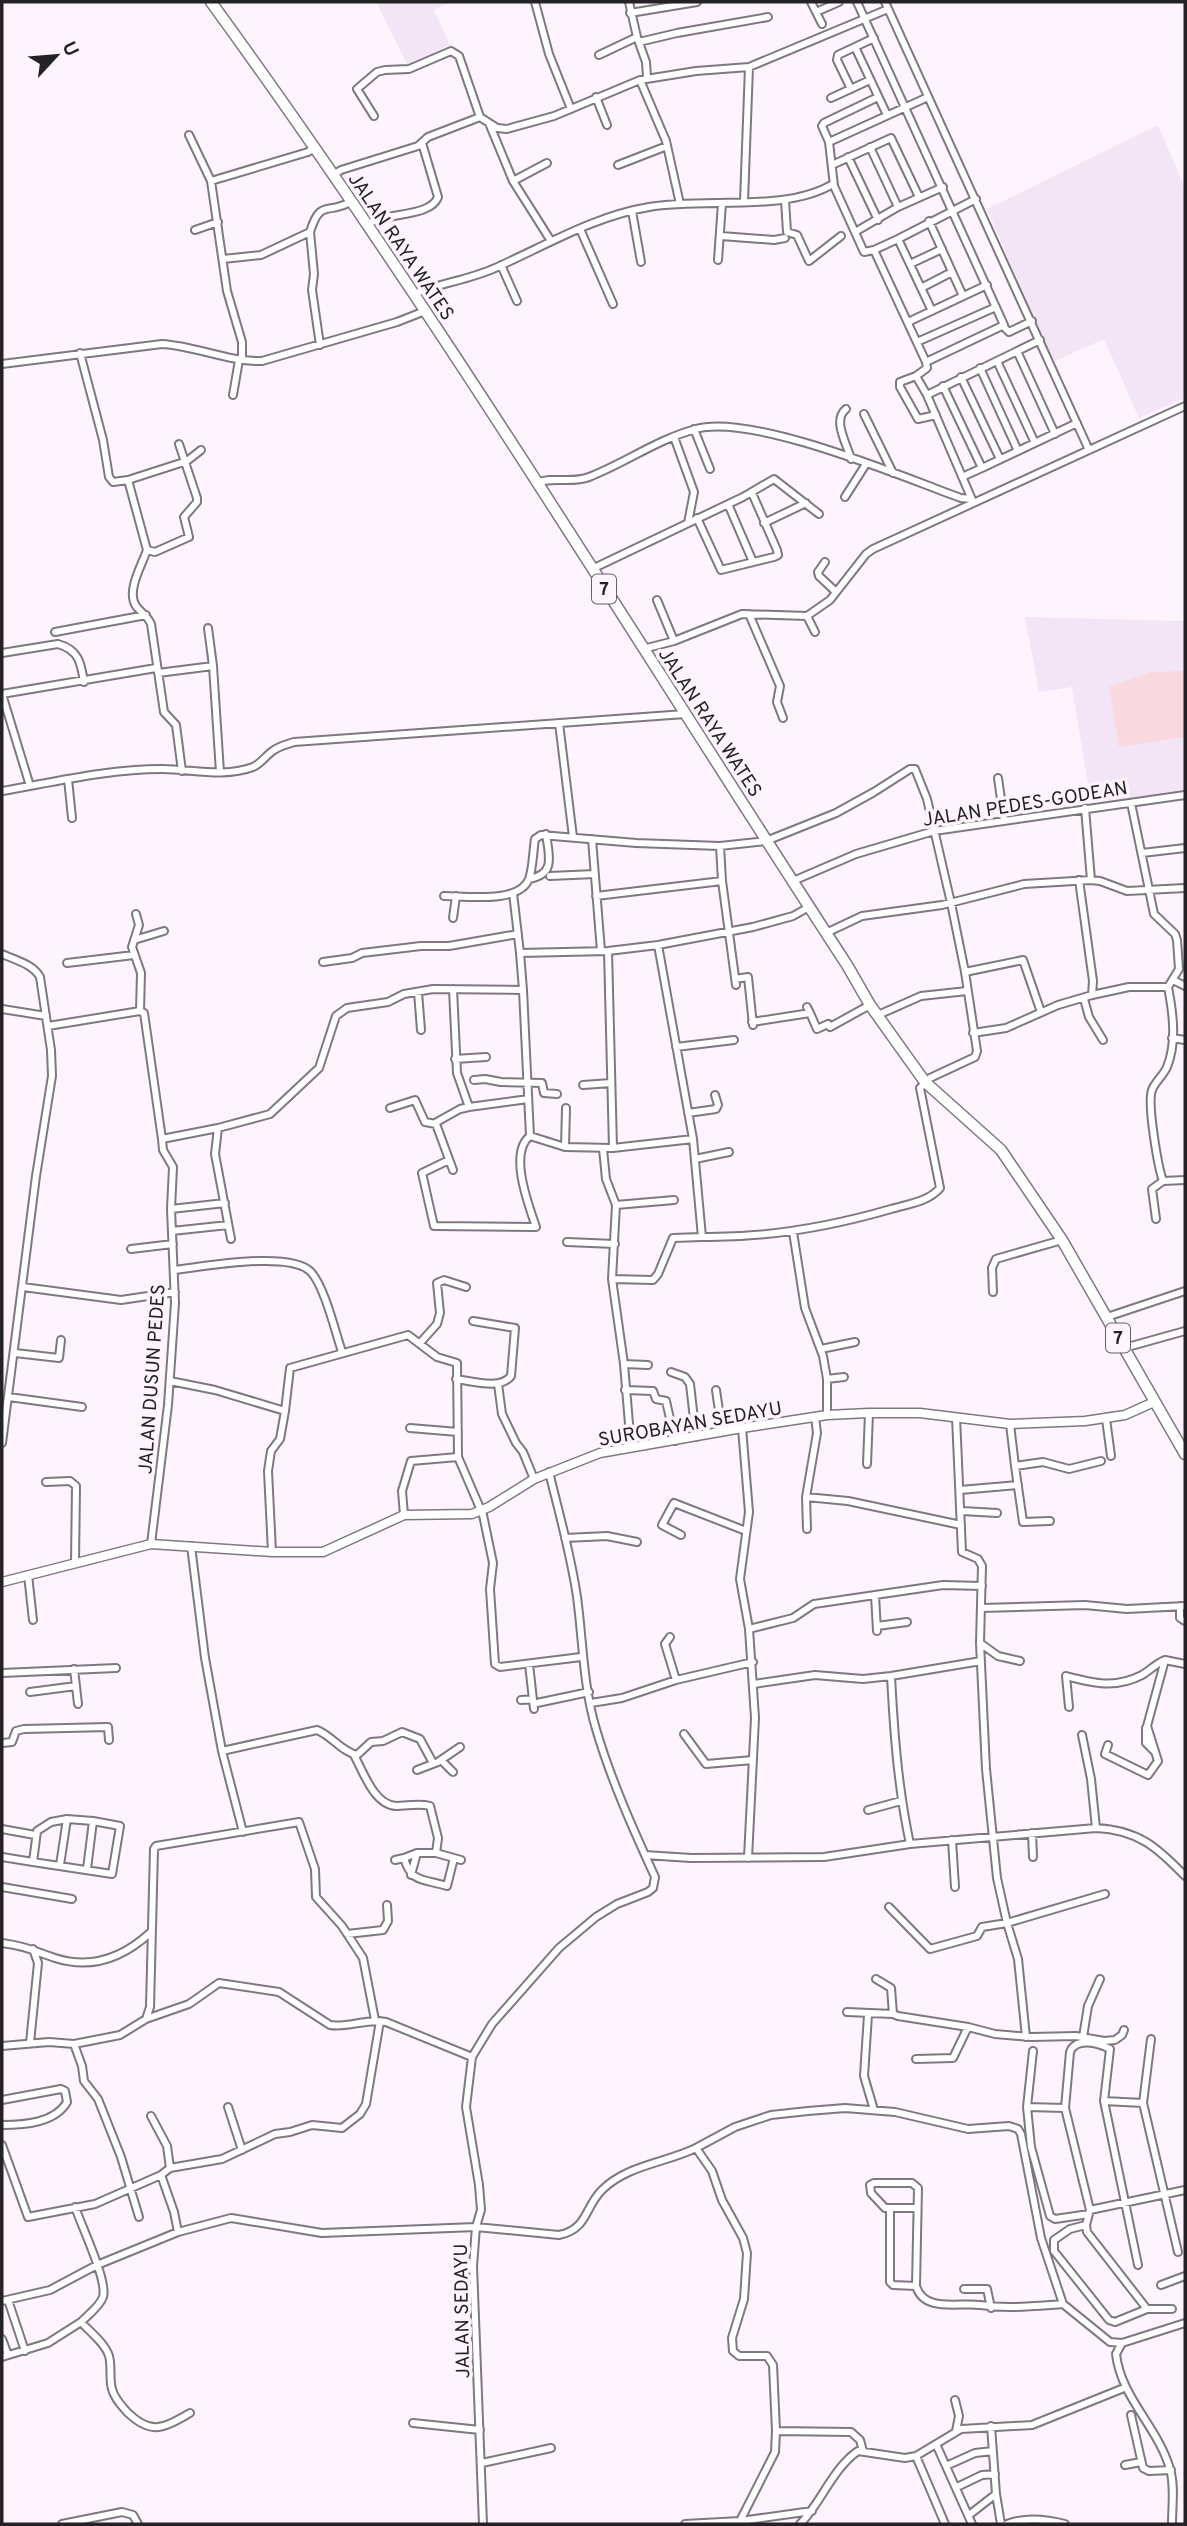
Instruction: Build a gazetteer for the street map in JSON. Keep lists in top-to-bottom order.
{
  "streets": {
    "highway": ["JALAN RAYA WATES", "7"],
    "main road": ["SUROBAYAN SEDAYU"],
    "street": ["JALAN PEDES-GODEAN", "JALAN DUSUN PEDES", "JALAN SEDAYU"]
  },
  "crossings": [
    ["JALAN RAYA WATES", "JALAN PEDES-GODEAN"],
    ["JALAN RAYA WATES", "SUROBAYAN SEDAYU"],
    ["JALAN DUSUN PEDES", "SUROBAYAN SEDAYU"]
  ],
  "north": "top right"
}
